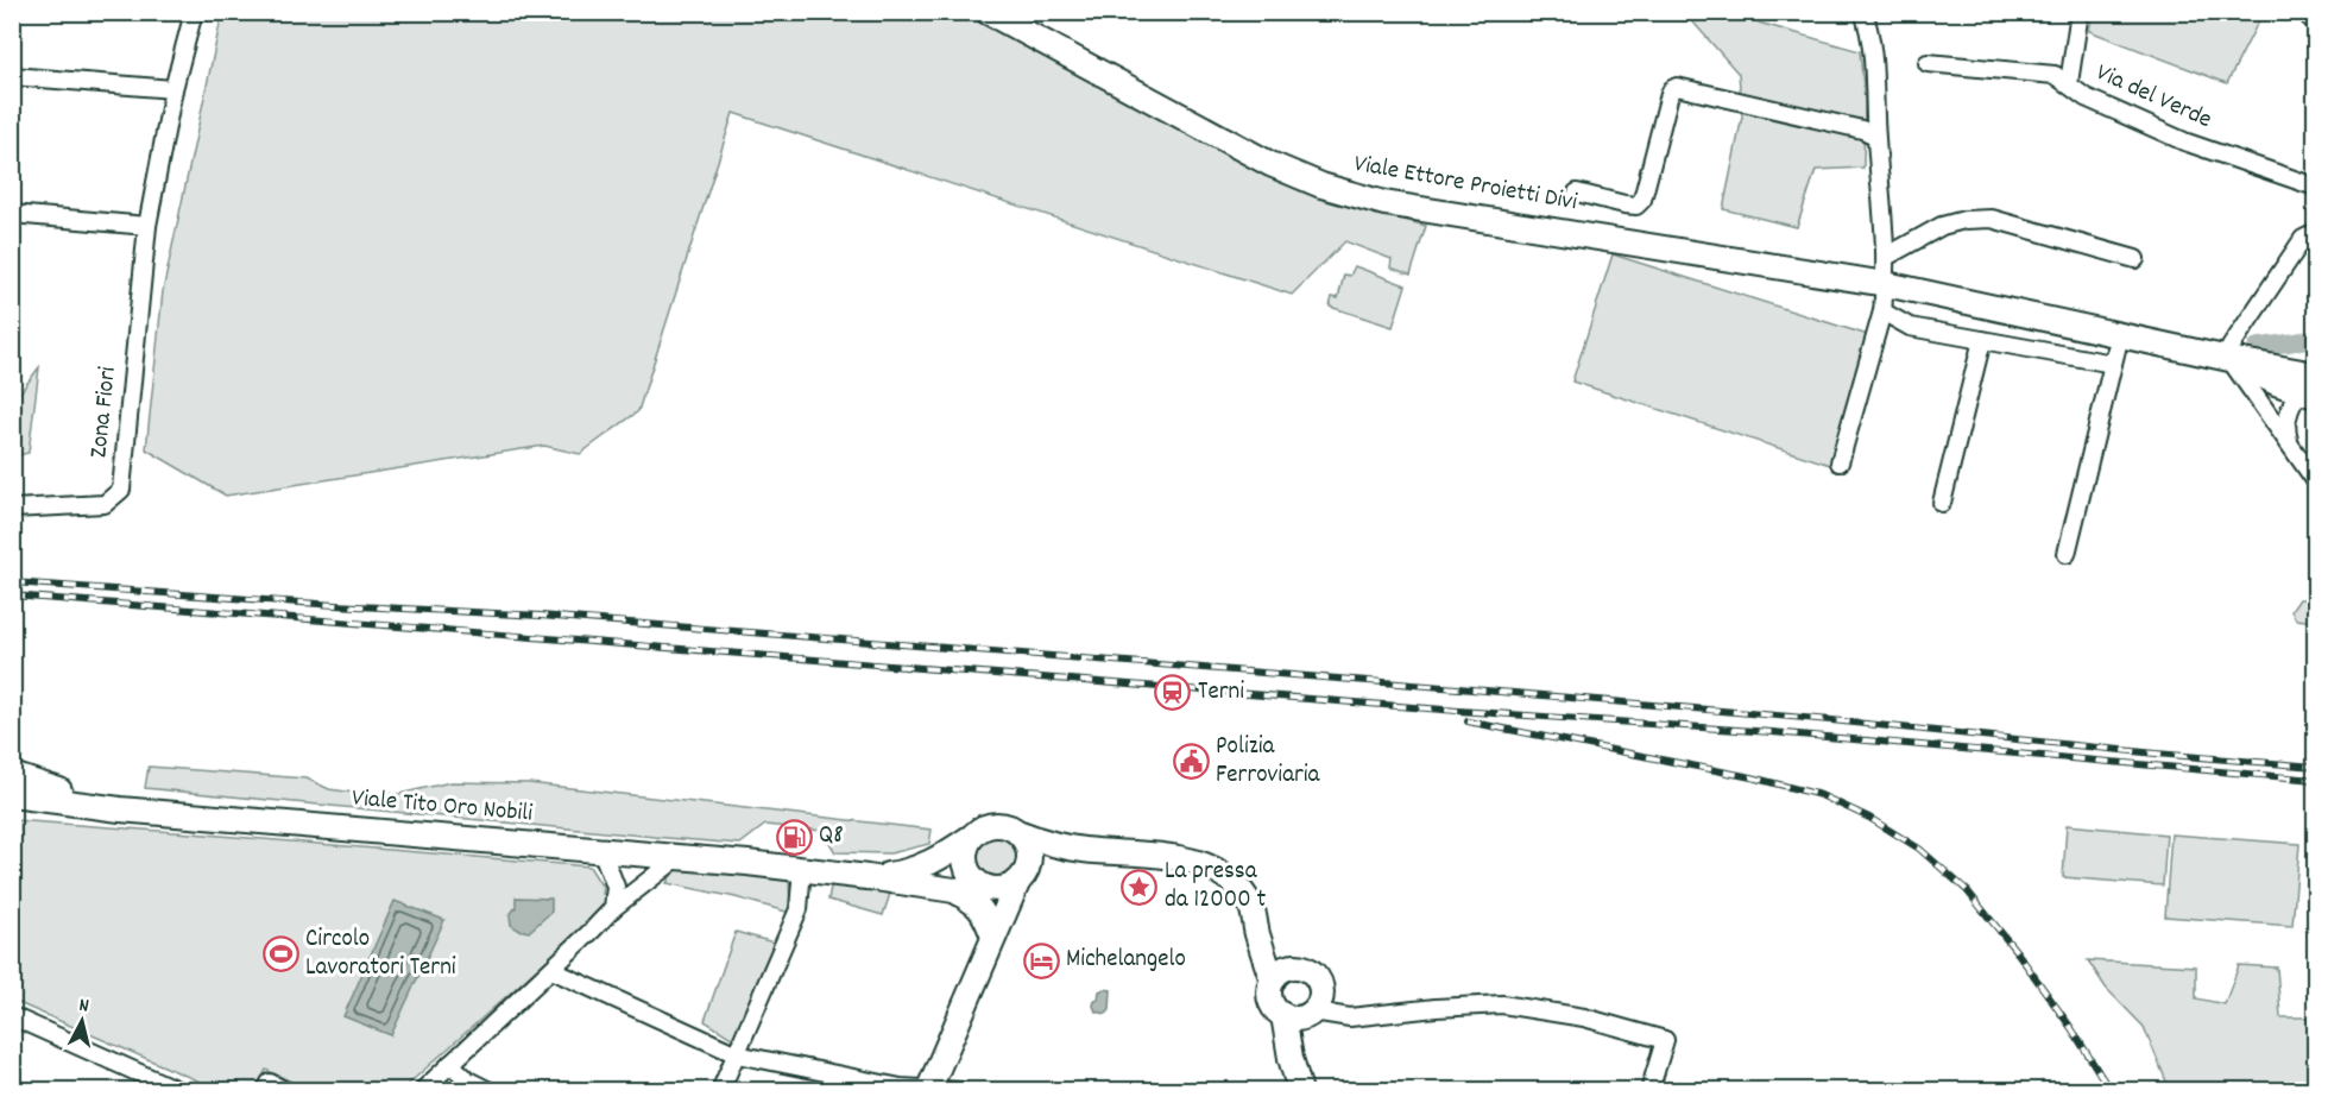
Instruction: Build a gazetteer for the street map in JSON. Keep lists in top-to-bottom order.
{
  "streets": {
    "street": [
      "Via del Verde",
      "Viale Ettore Proietti Divi",
      "Zona Fiori",
      "Viale Tito Oro Nobili"
    ]
  },
  "places": {
    "station": ["Terni"],
    "public building": ["Polizia Ferroviaria"],
    "fuel station": ["Q8"],
    "place": ["La pressa da 12000 t"],
    "sports": ["Circolo Lavoratori Terni"],
    "hotel": ["Michelangelo"]
  },
  "north": "top"
}
